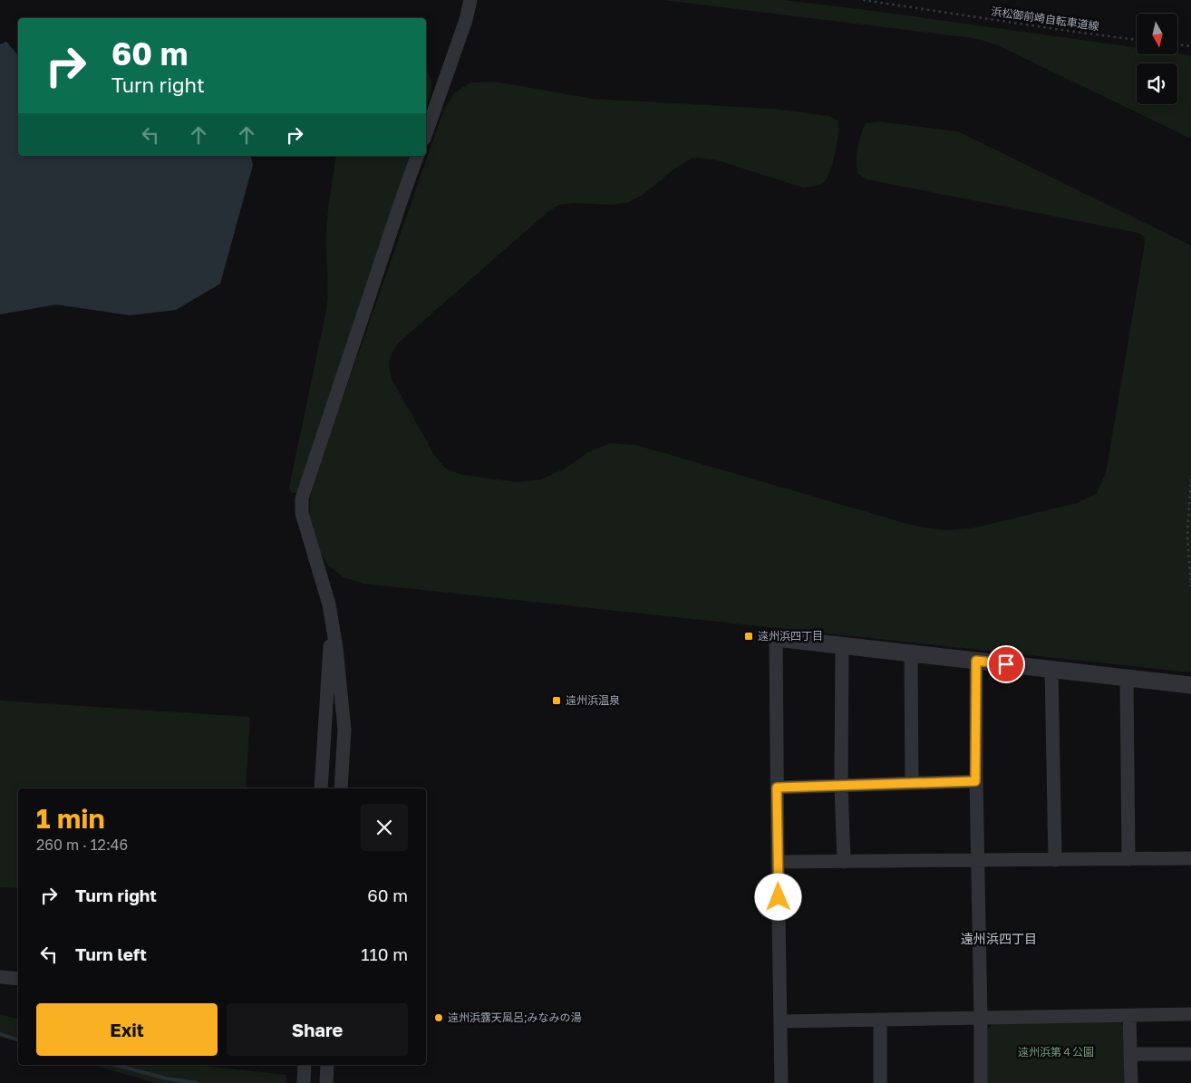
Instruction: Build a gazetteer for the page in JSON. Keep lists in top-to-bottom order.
{
  "streets": {
    "path": ["浜松御前崎自転車道線"]
  },
  "districts": ["遠州浜四丁目"],
  "parks": ["遠州浜第４公園"],
  "places": {
    "transit": ["遠州浜四丁目", "遠州浜温泉"],
    "other": ["遠州浜露天風呂;みなみの湯"]
  },
  "north": "bottom",
  "page": {
    "turn": ["60 m", "Turn right"],
    "heading": ["1 min", "260 m · 12:46"],
    "list": [
      {
        "name": "Turn right",
        "value": "60 m"
      },
      {
        "name": "Turn left",
        "value": "110 m"
      }
    ],
    "buttons": ["Exit", "Share"]
  }
}
